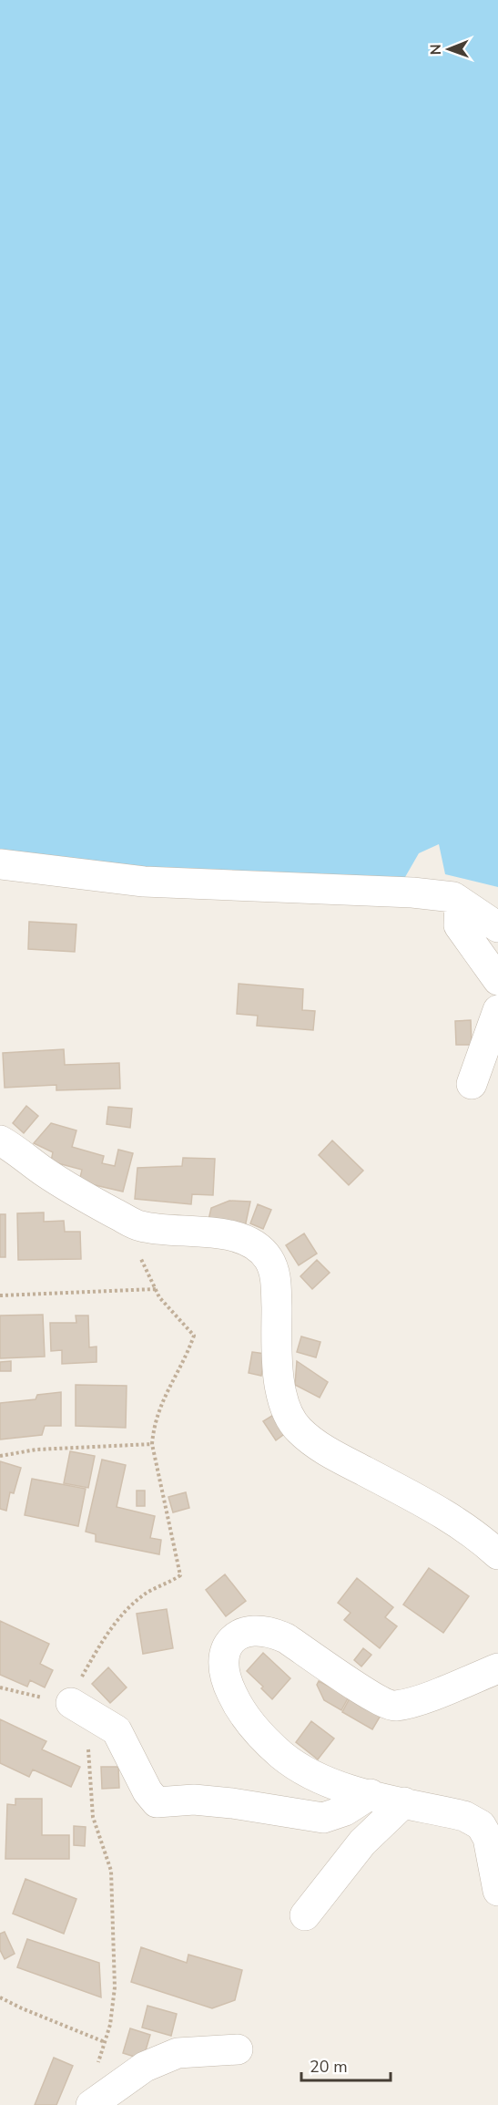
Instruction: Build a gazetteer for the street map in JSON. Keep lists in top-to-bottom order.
{
  "scale_bar": "20 m",
  "north": "left"
}
